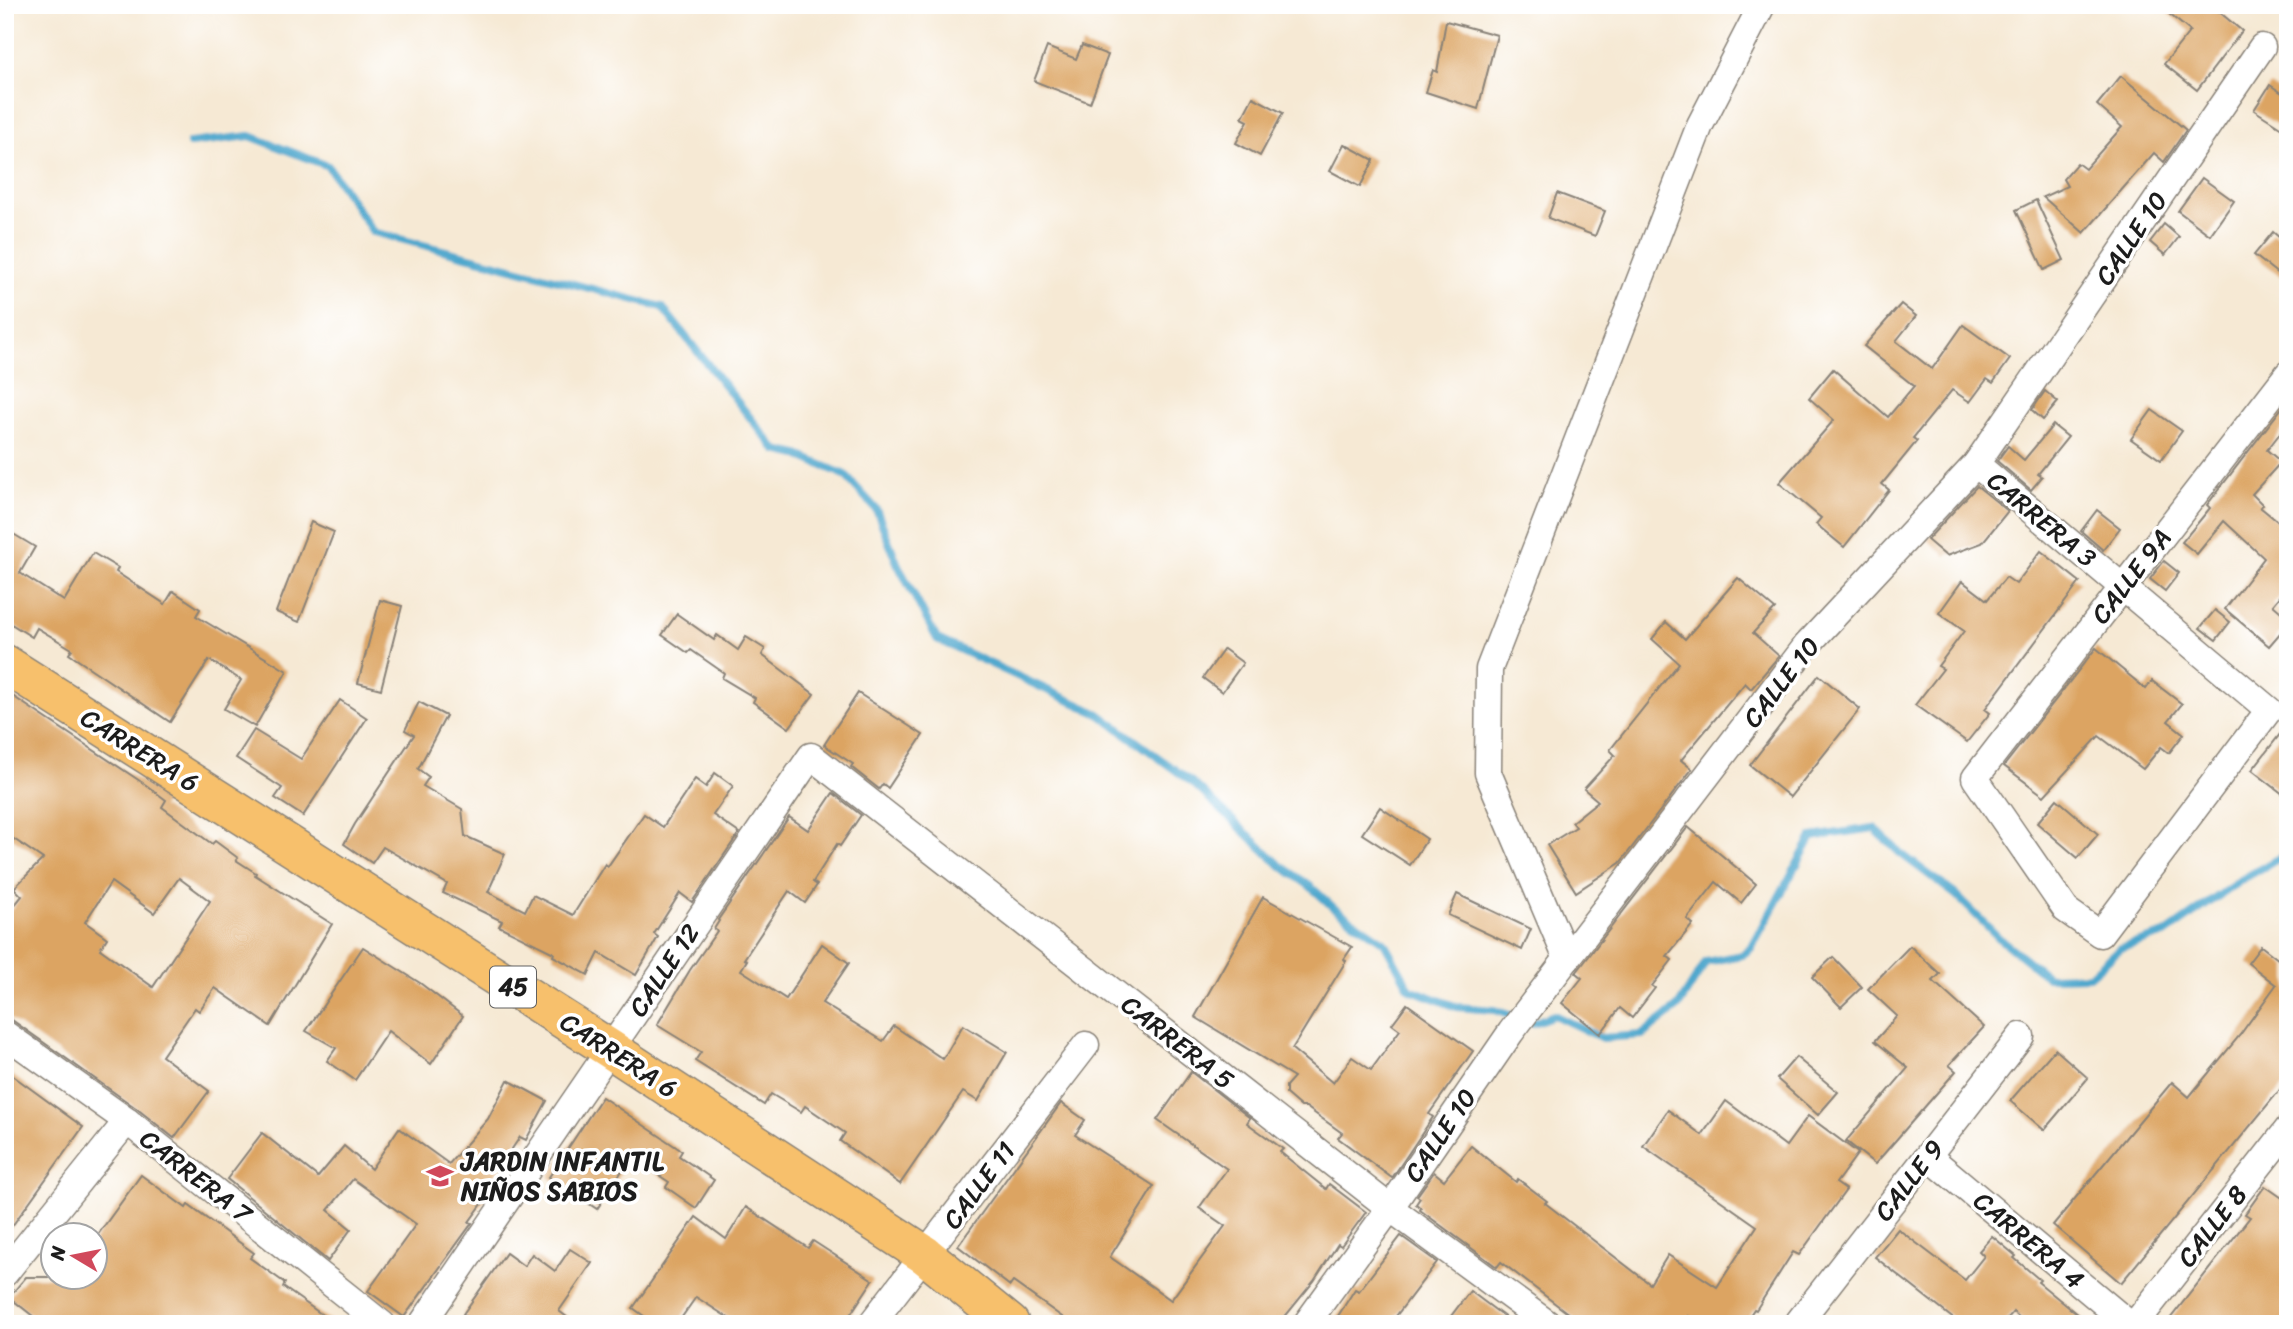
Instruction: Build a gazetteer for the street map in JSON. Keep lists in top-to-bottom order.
{
  "streets": {
    "main road": ["CARRERA 6", "45"],
    "street": [
      "CALLE 10",
      "CARRERA 3",
      "CALLE 9A",
      "CALLE 12",
      "CARRERA 5",
      "CARRERA 7",
      "CALLE 9",
      "CALLE 11",
      "CALLE 8",
      "CARRERA 4"
    ]
  },
  "crossings": [
    ["CALLE 10", "CARRERA 3"],
    ["CALLE 10", "CARRERA 5"],
    ["CARRERA 3", "CALLE 9A"],
    ["CARRERA 6", "CALLE 12"],
    ["CARRERA 6", "CALLE 11"],
    ["CALLE 12", "CARRERA 5"],
    ["CALLE 9", "CARRERA 4"]
  ],
  "places": {
    "school or university": ["JARDIN INFANTIL NIÑOS SABIOS"]
  },
  "north": "left"
}
